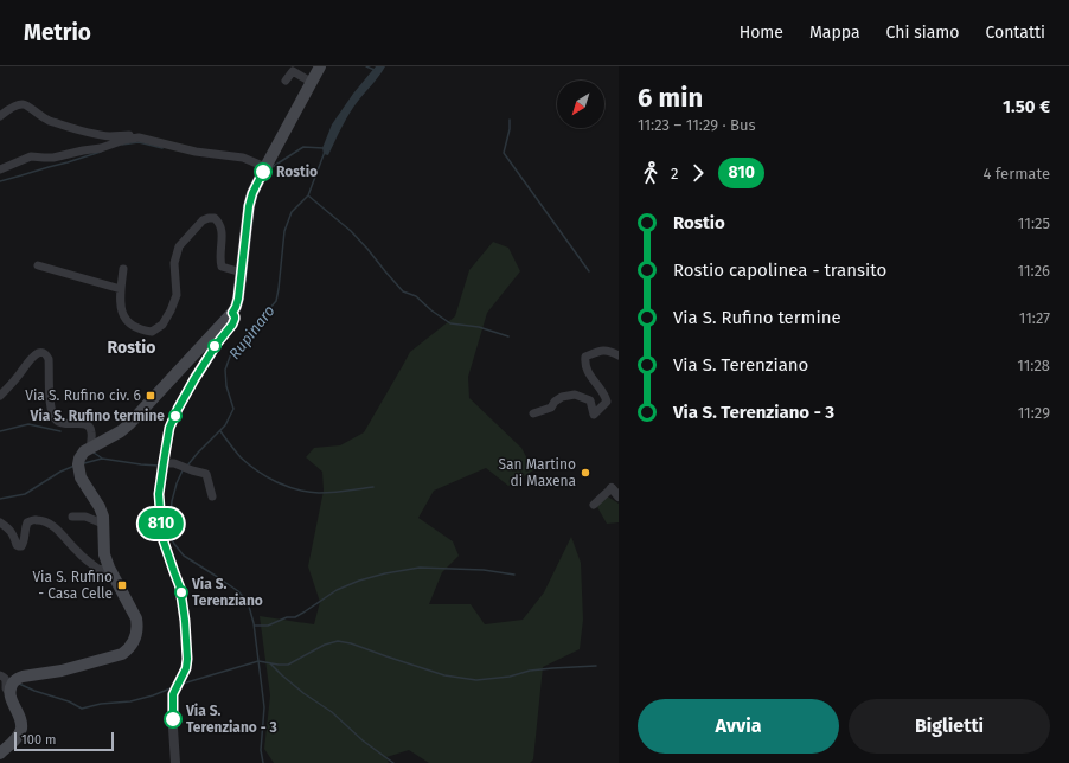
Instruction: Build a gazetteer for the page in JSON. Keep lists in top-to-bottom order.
{
  "districts": ["Rostio"],
  "water": ["Rupinaro"],
  "places": {
    "other": [
      "Rostio",
      "Via S. Rufino termine",
      "San Martino di Maxena",
      "Via S. Terenziano",
      "Via S. Terenziano - 3"
    ],
    "transit": ["Via S. Rufino civ. 6", "Via S. Rufino - Casa Celle"]
  },
  "lines": ["bus line 810"],
  "scale_bar": "100 m",
  "north": "bottom left",
  "page": {
    "header": "Metrio",
    "nav": [
      "Home",
      "Mappa",
      "Chi siamo",
      "Contatti"
    ],
    "on_map": "810",
    "heading": ["6 min", "11:23 – 11:29 · Bus", "1.50 €"],
    "legs": ["2", "810", "4 fermate"],
    "list": [
      {
        "name": "Rostio",
        "value": "11:25"
      },
      {
        "name": "Rostio capolinea - transito",
        "value": "11:26"
      },
      {
        "name": "Via S. Rufino termine",
        "value": "11:27"
      },
      {
        "name": "Via S. Terenziano",
        "value": "11:28"
      },
      {
        "name": "Via S. Terenziano - 3",
        "value": "11:29"
      }
    ],
    "buttons": ["Avvia", "Biglietti"],
    "scale": "100 m"
  }
}
